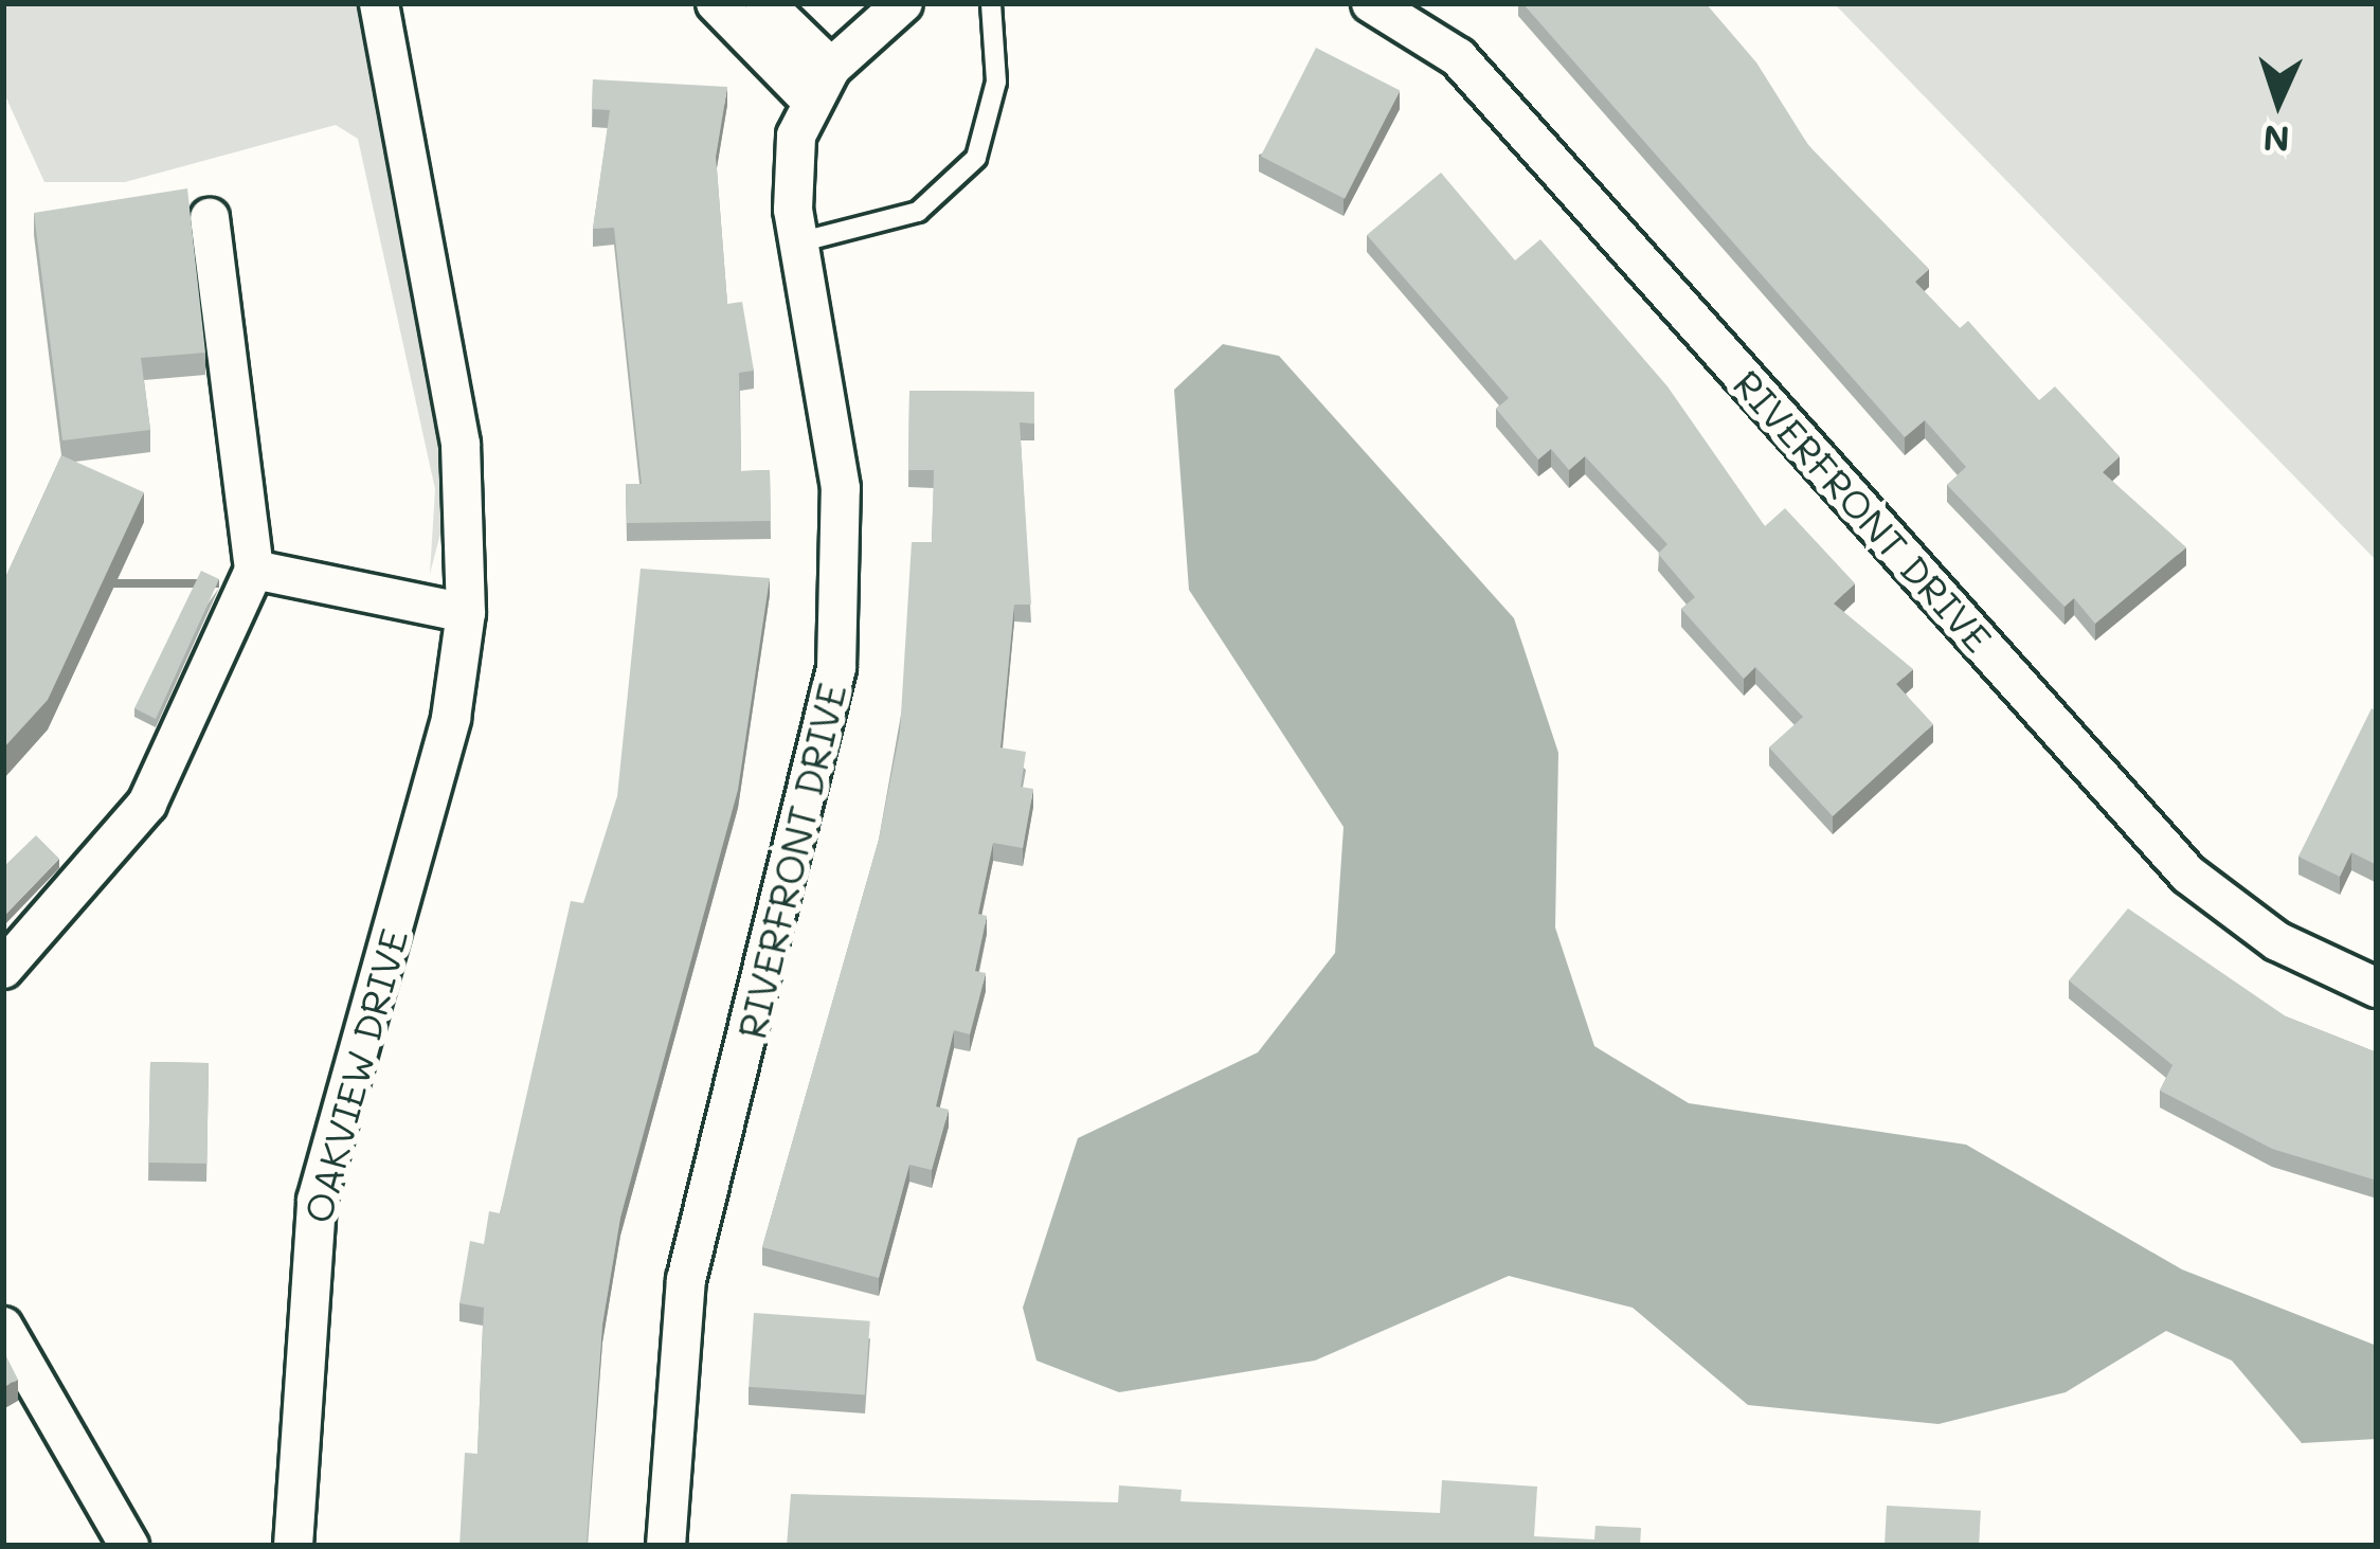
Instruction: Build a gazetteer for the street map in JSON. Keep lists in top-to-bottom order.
{
  "streets": {
    "street": ["RIVERFRONT DRIVE", "OAKVIEW DRIVE"]
  },
  "north": "bottom"
}
